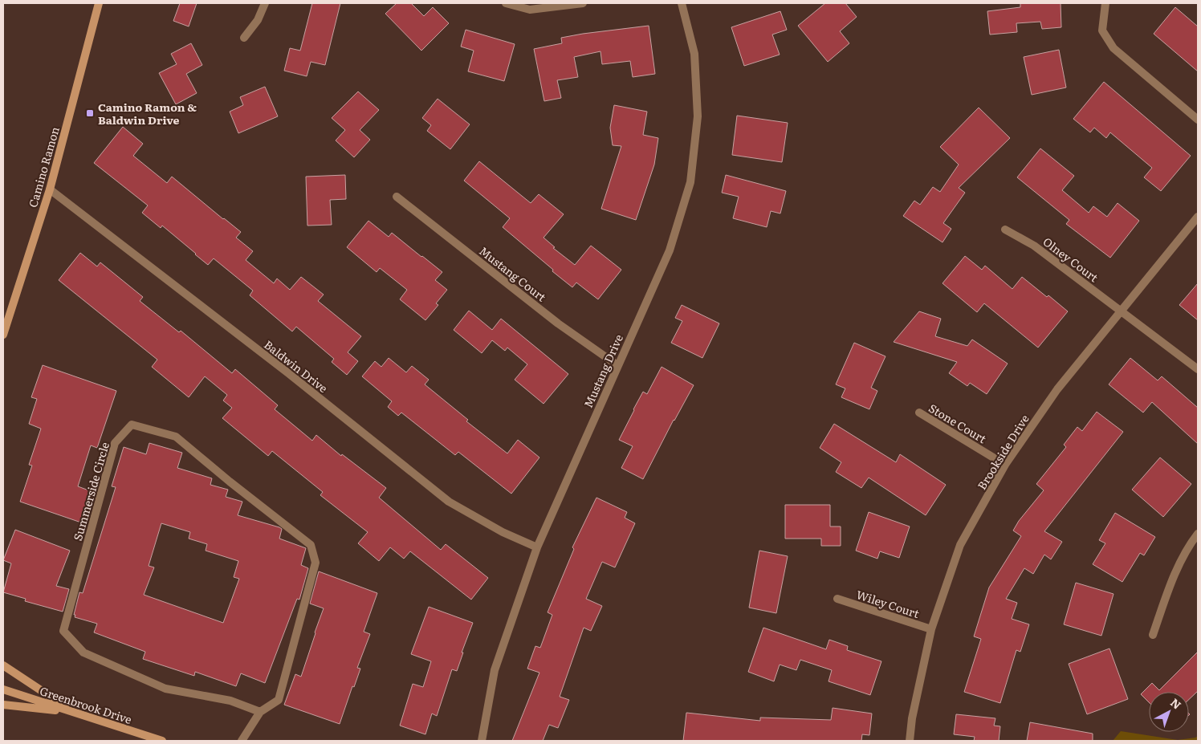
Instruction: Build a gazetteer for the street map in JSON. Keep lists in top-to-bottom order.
{
  "streets": {
    "street": [
      "Camino Ramon",
      "Olney Court",
      "Mustang Court",
      "Baldwin Drive",
      "Mustang Drive",
      "Stone Court",
      "Brookside Drive",
      "Summerside Circle",
      "Wiley Court",
      "Greenbrook Drive"
    ]
  },
  "crossings": [
    ["Camino Ramon", "Baldwin Drive"],
    ["Olney Court", "Brookside Drive"],
    ["Mustang Court", "Mustang Drive"],
    ["Baldwin Drive", "Mustang Drive"],
    ["Stone Court", "Brookside Drive"],
    ["Brookside Drive", "Wiley Court"]
  ],
  "places": {
    "transit": ["Camino Ramon & Baldwin Drive"]
  },
  "north": "top right"
}
